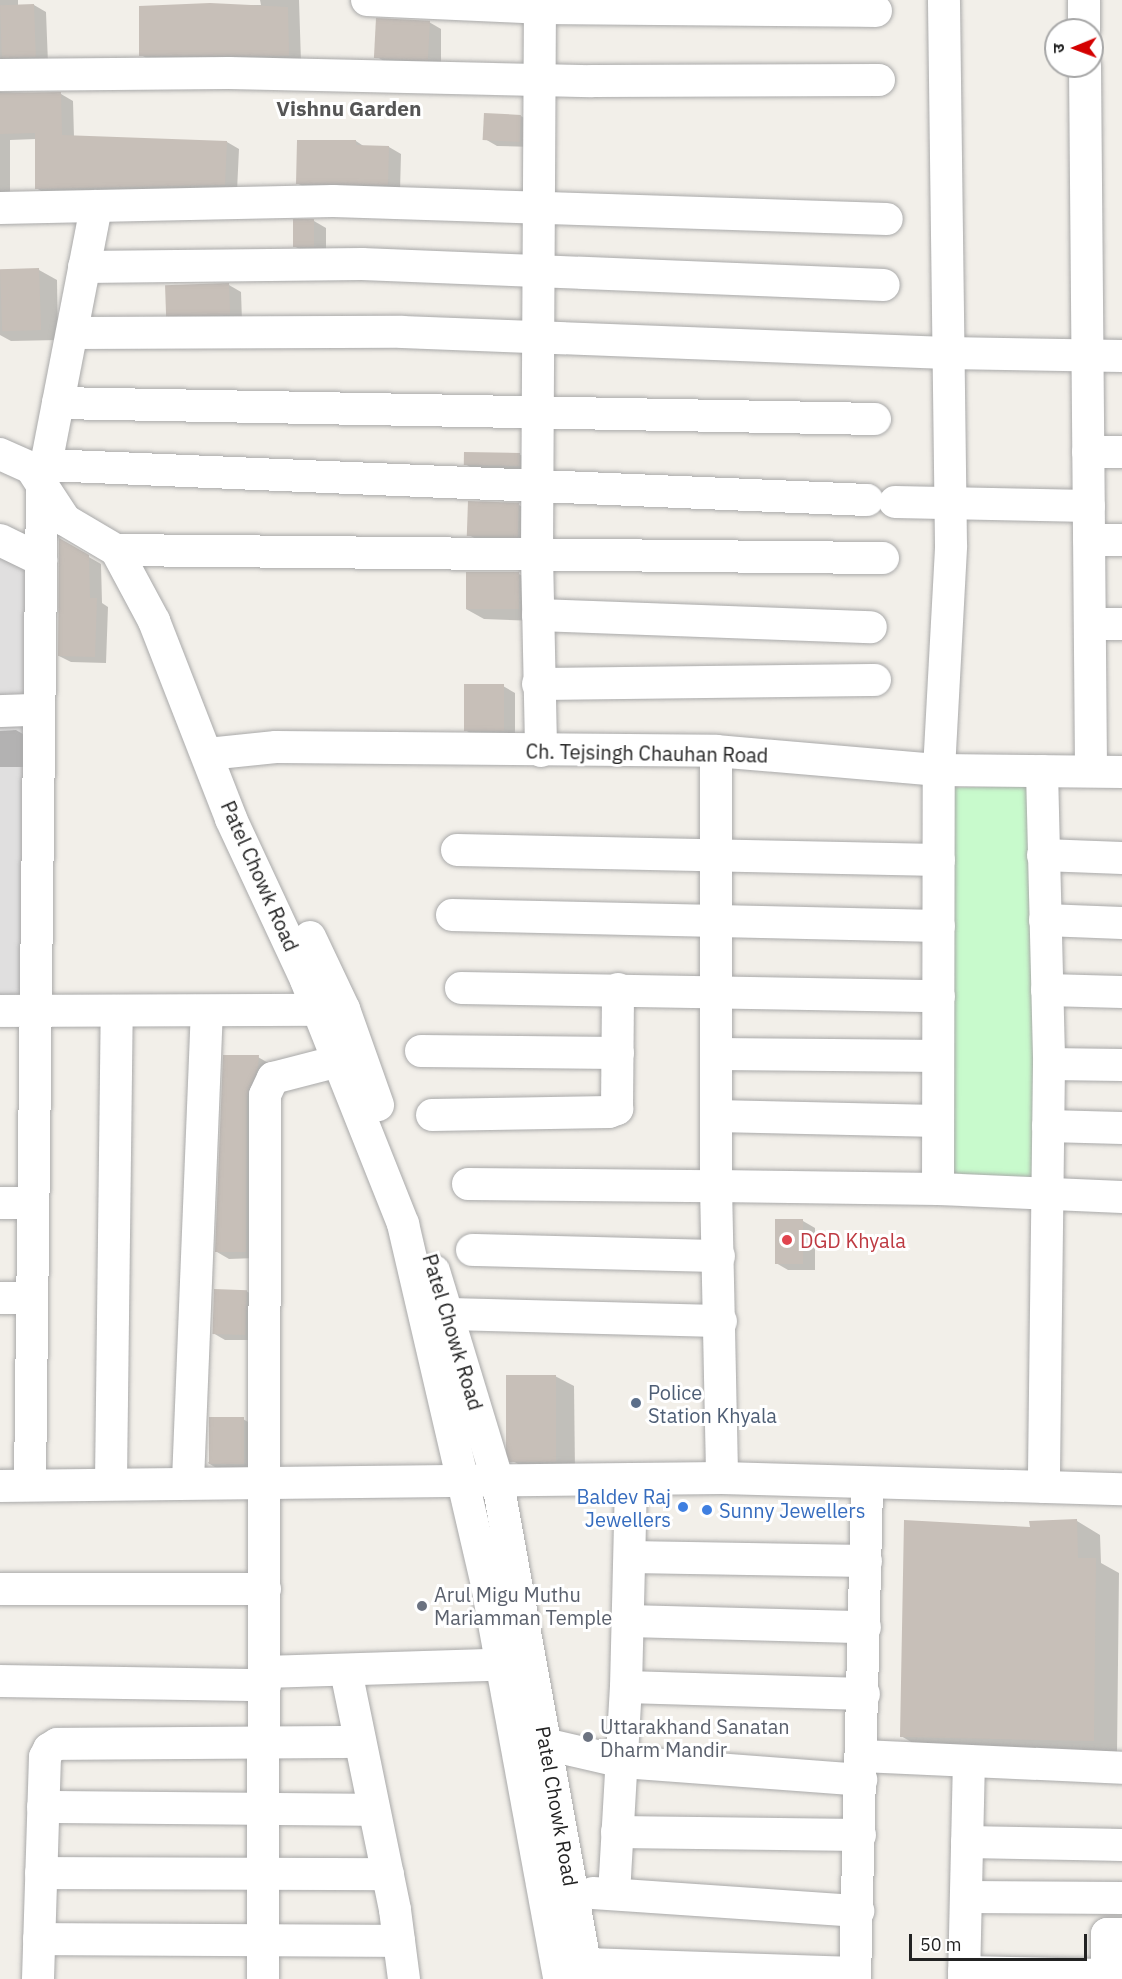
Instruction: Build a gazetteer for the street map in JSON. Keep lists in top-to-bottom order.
{
  "streets": {
    "street": ["Ch. Tejsingh Chauhan Road", "Patel Chowk Road"]
  },
  "districts": ["Vishnu Garden"],
  "places": [
    "DGD Khyala",
    "Police Station Khyala",
    "Baldev Raj Jewellers",
    "Sunny Jewellers",
    "Arul Migu Muthu Mariamman Temple",
    "Uttarakhand Sanatan Dharm Mandir"
  ],
  "scale_bar": "50 m",
  "north": "left"
}
